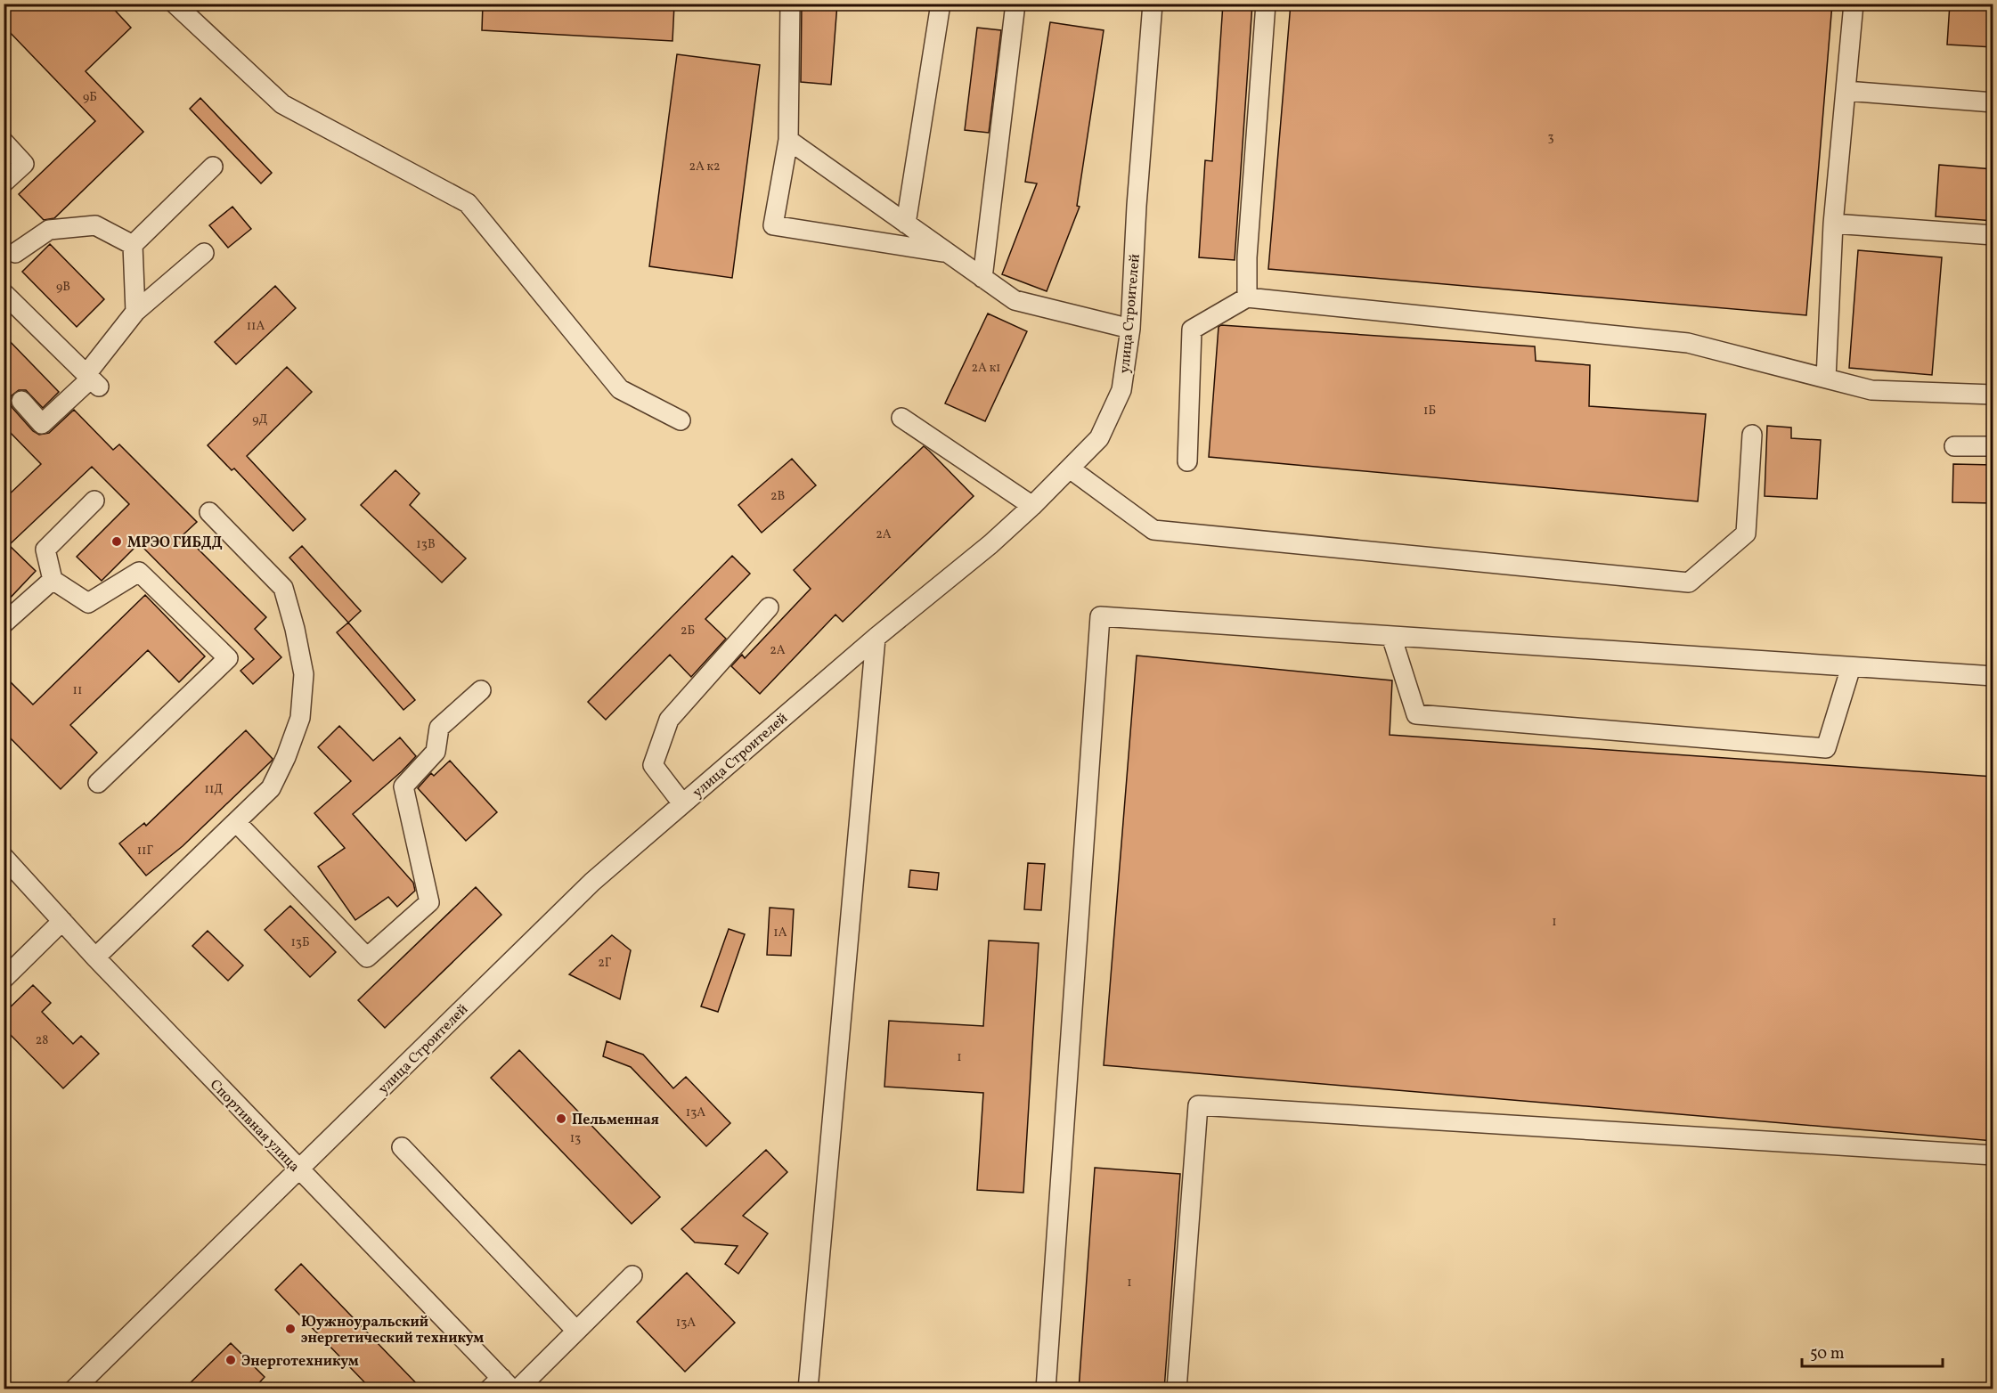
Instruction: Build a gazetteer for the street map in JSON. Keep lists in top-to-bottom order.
{
  "streets": {
    "street": ["улица Строителей", "Спортивная улица"]
  },
  "crossings": [
    ["улица Строителей", "Спортивная улица"]
  ],
  "places": [
    "МРЭО ГИБДД",
    "Пельменная",
    "Юужноуральский энергетический техникум",
    "Энерготехникум"
  ],
  "house_numbers": [
    "9Б",
    "3",
    "2А к2",
    "9В",
    "11А",
    "2А к1",
    "1Б",
    "9Д",
    "2В",
    "2А",
    "13В",
    "2Б",
    "2А",
    "11",
    "11Д",
    "11Г",
    "1",
    "1А",
    "13Б",
    "2Г",
    "28",
    "1",
    "13А",
    "13",
    "1",
    "13А"
  ],
  "scale_bar": "50 m"
}
